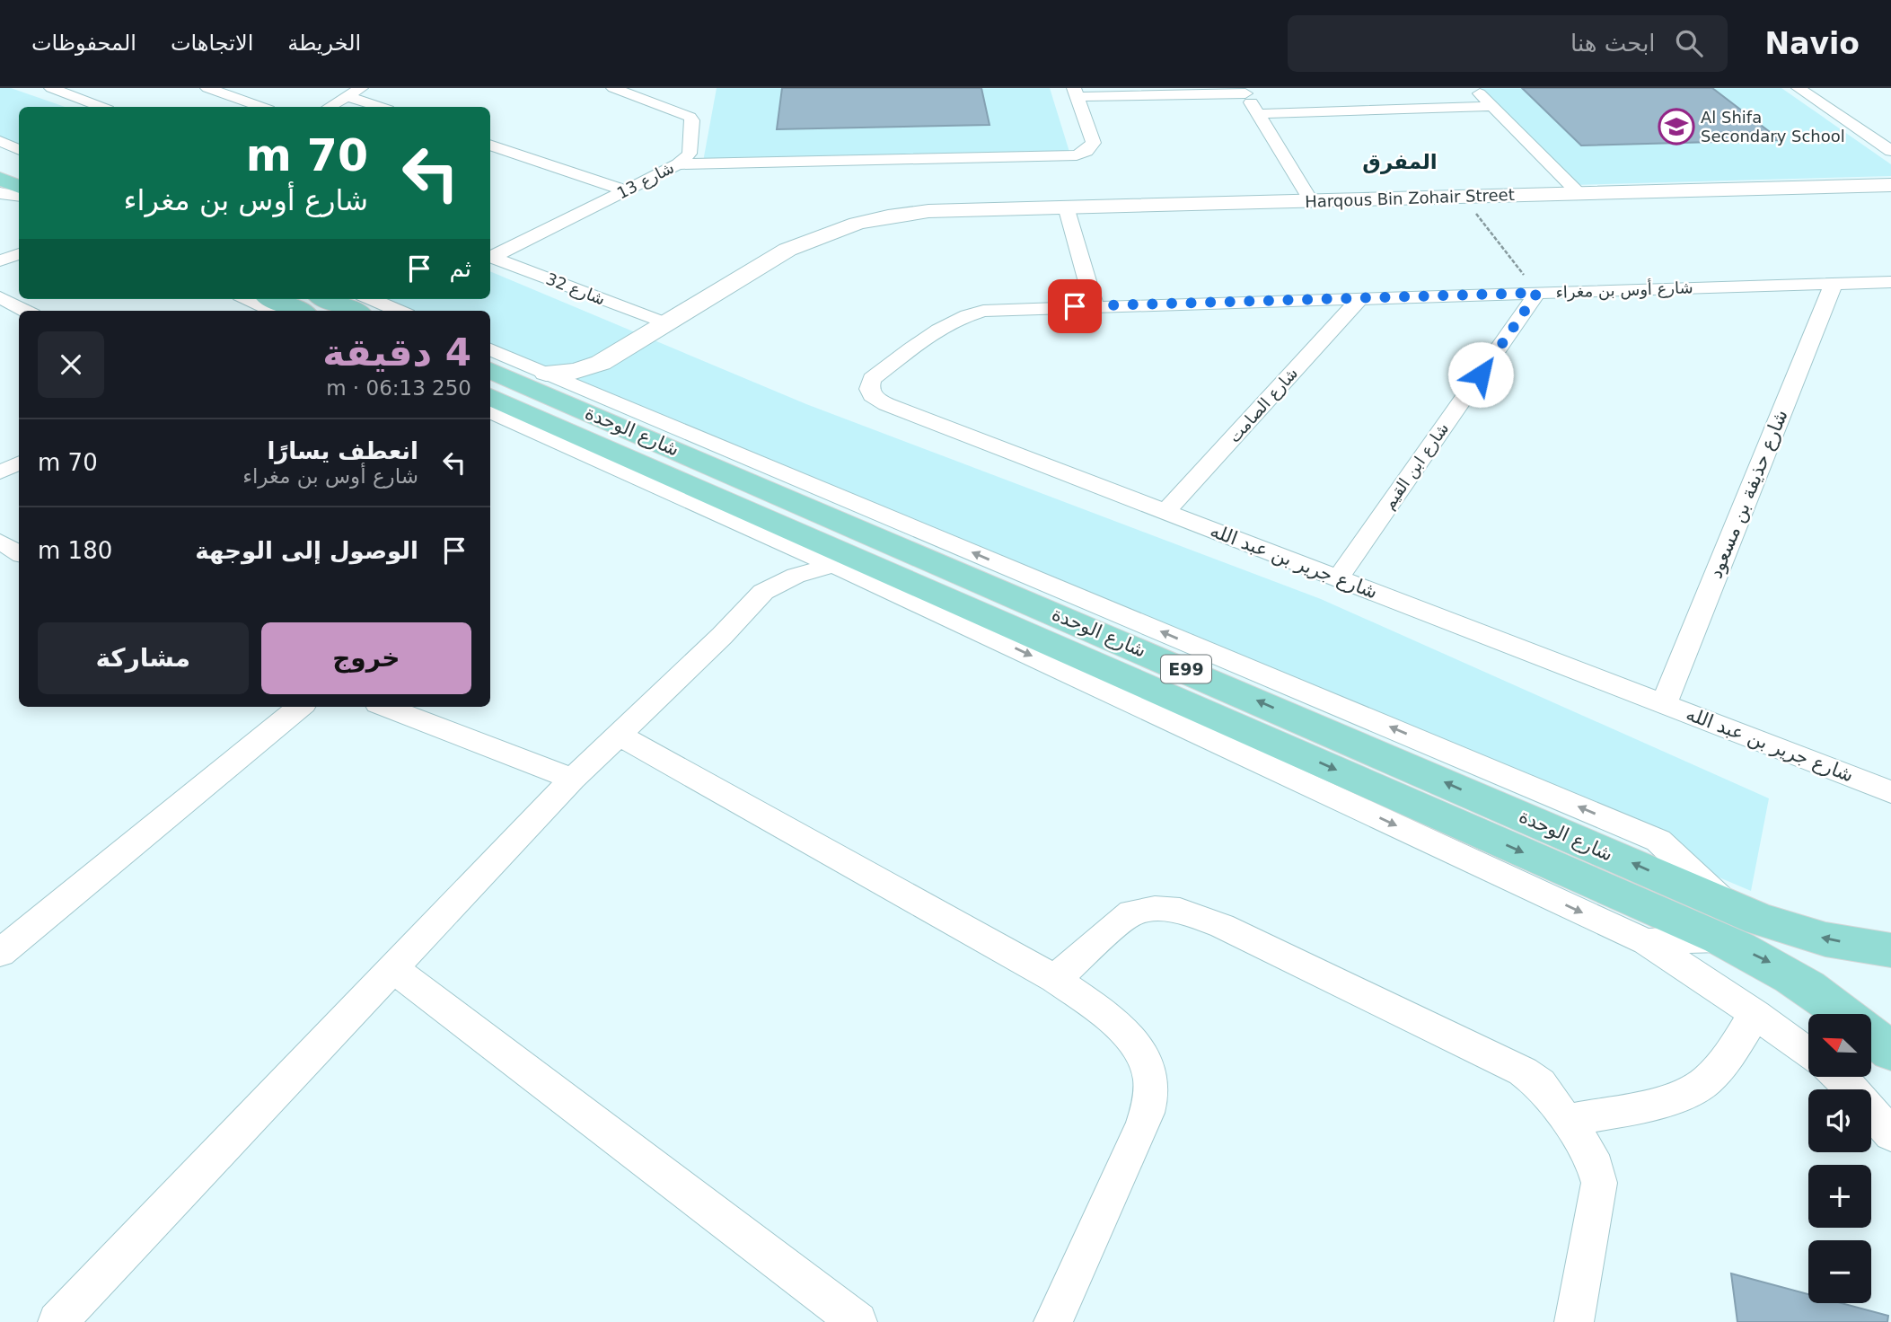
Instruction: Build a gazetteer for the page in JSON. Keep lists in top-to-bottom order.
{
  "streets": {
    "main road": ["شارع الوحدة", "E99"],
    "street": [
      "شارع 13",
      "Harqous Bin Zohair Street",
      "شارع 32",
      "شارع أوس بن مغراء",
      "شارع الصامت",
      "شارع ابن القيم",
      "شارع حذيفة بن مسعود",
      "شارع جرير بن عبد الله"
    ]
  },
  "crossings": [
    ["Harqous Bin Zohair Street", "شارع 32"],
    ["شارع أوس بن مغراء", "شارع الصامت"],
    ["شارع أوس بن مغراء", "شارع ابن القيم"],
    ["شارع أوس بن مغراء", "شارع حذيفة بن مسعود"],
    ["شارع أوس بن مغراء", "شارع جرير بن عبد الله"],
    ["شارع الصامت", "شارع جرير بن عبد الله"],
    ["شارع ابن القيم", "شارع جرير بن عبد الله"],
    ["شارع حذيفة بن مسعود", "شارع جرير بن عبد الله"]
  ],
  "districts": ["المفرق"],
  "places": {
    "school or university": ["Al Shifa Secondary School"]
  },
  "north": "top left",
  "page": {
    "header": "Navio",
    "search": "ابحث هنا",
    "nav": ["الخريطة", "الاتجاهات", "المحفوظات"],
    "turn": ["70 m", "شارع أوس بن مغراء"],
    "then": "ثم",
    "heading": ["4 دقيقة", "250 m · 06:13"],
    "list": [
      {
        "name": "انعطف يسارًا",
        "note": "شارع أوس بن مغراء",
        "value": "70 m"
      },
      {
        "name": "الوصول إلى الوجهة",
        "value": "180 m"
      }
    ],
    "buttons": ["خروج", "مشاركة"],
    "map_buttons": ["+", "−"]
  }
}
